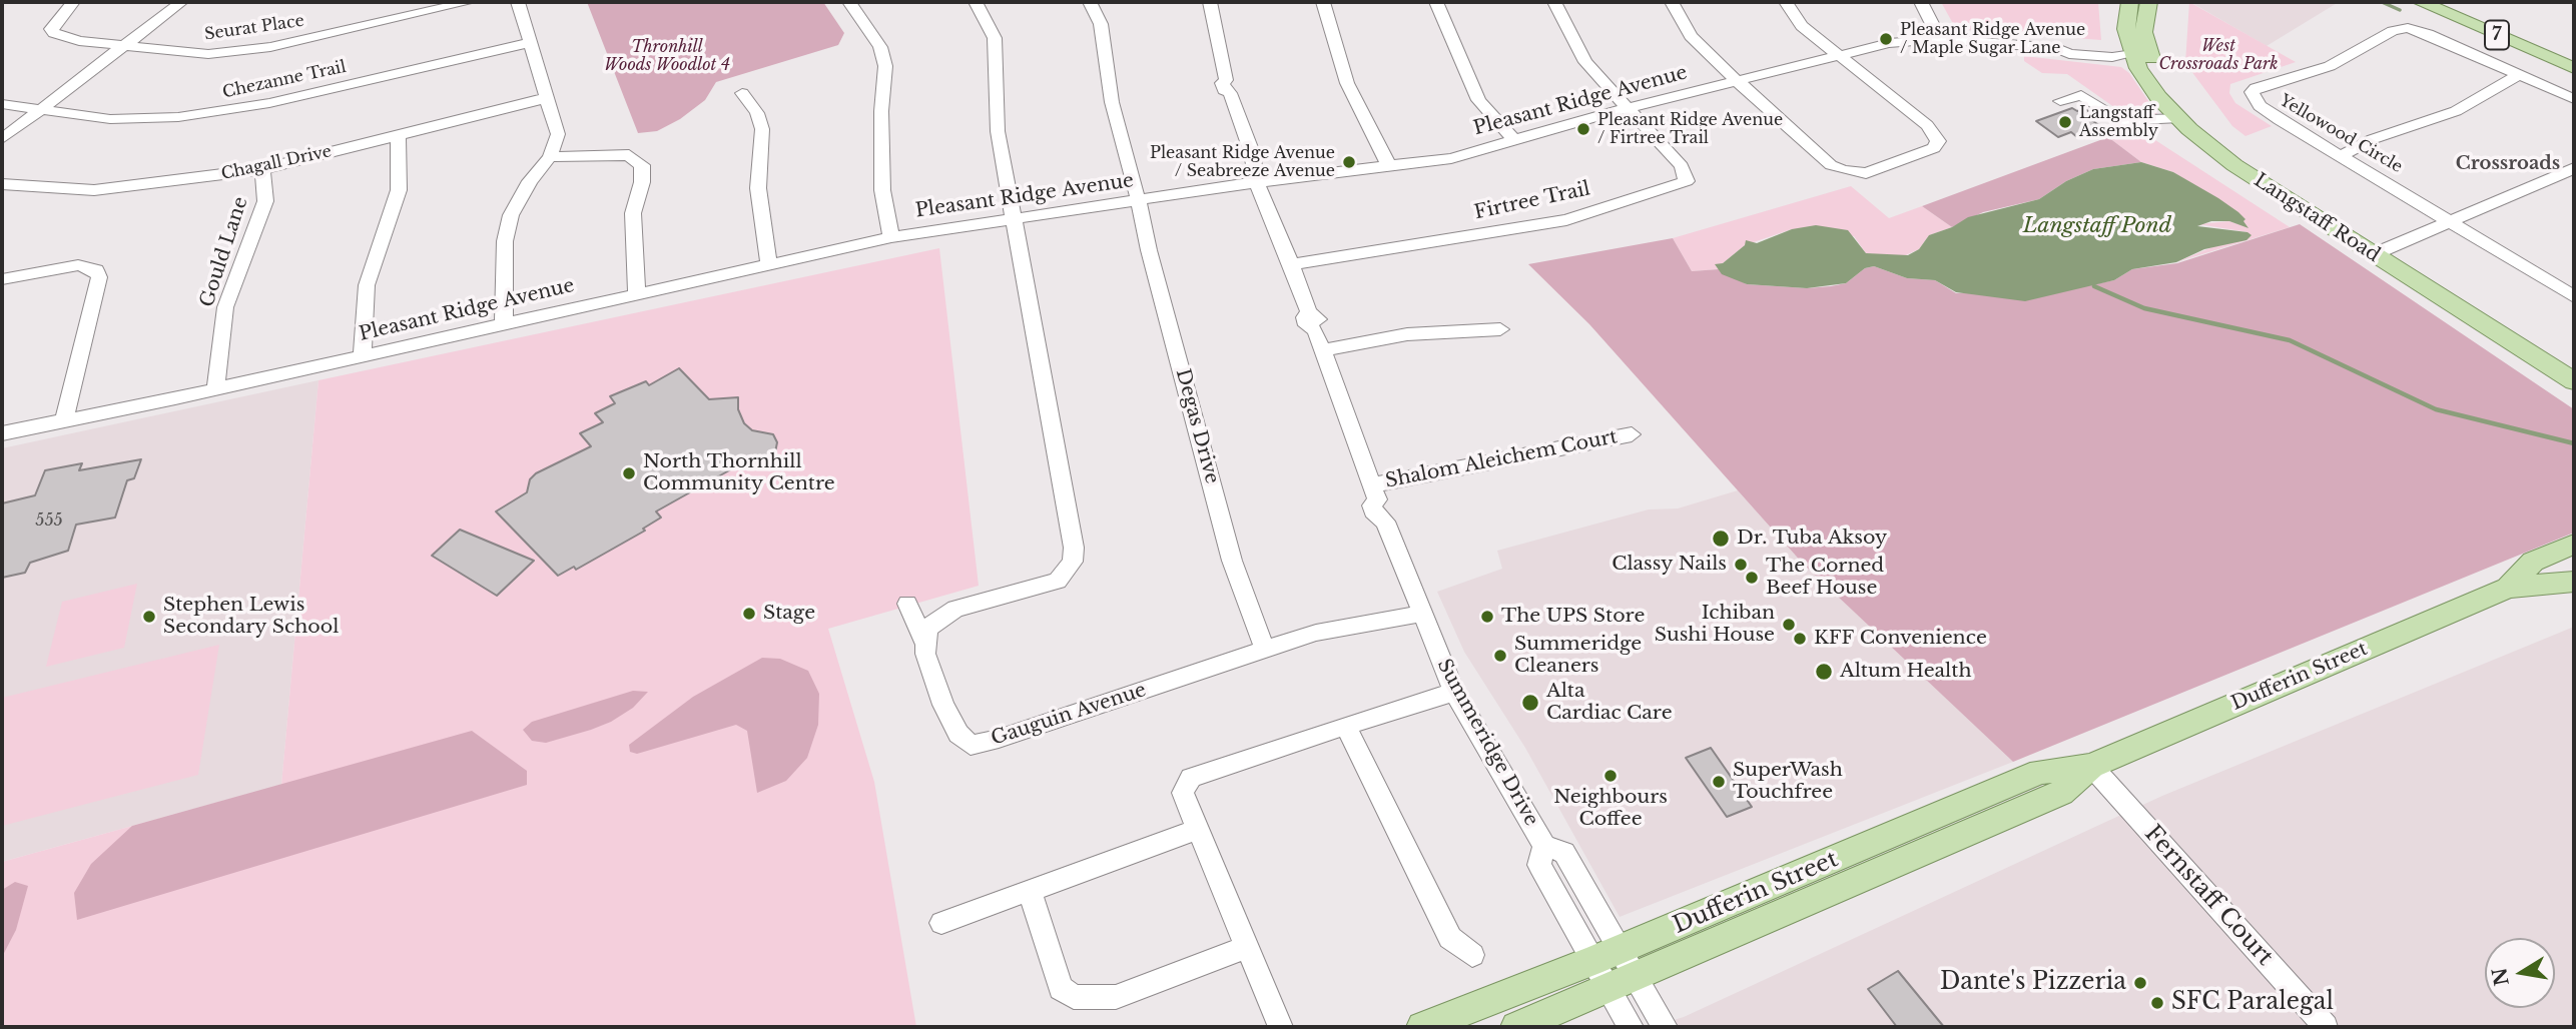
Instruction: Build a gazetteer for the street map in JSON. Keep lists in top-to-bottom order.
{
  "streets": {
    "main road": ["7", "Langstaff Road", "Dufferin Street"],
    "street": [
      "Seurat Place",
      "Chezanne Trail",
      "Pleasant Ridge Avenue",
      "Yellowood Circle",
      "Chagall Drive",
      "Firtree Trail",
      "Gould Lane",
      "Degas Drive",
      "Shalom Aleichem Court",
      "Gauguin Avenue",
      "Summeridge Drive",
      "Fernstaff Court"
    ]
  },
  "crossings": [
    ["Pleasant Ridge Avenue", "Firtree Trail"],
    ["Pleasant Ridge Avenue", "Langstaff Road"],
    ["Pleasant Ridge Avenue", "Gould Lane"],
    ["Pleasant Ridge Avenue", "Degas Drive"],
    ["Pleasant Ridge Avenue", "Summeridge Drive"],
    ["Chagall Drive", "Gould Lane"],
    ["Firtree Trail", "Summeridge Drive"],
    ["Degas Drive", "Gauguin Avenue"],
    ["Shalom Aleichem Court", "Summeridge Drive"],
    ["Dufferin Street", "Summeridge Drive"],
    ["Dufferin Street", "Fernstaff Court"],
    ["Gauguin Avenue", "Summeridge Drive"]
  ],
  "districts": ["Crossroads"],
  "water": ["Langstaff Pond"],
  "parks": ["West Crossroads Park", "Thronhill Woods Woodlot 4"],
  "places": [
    "Pleasant Ridge Avenue / Maple Sugar Lane",
    "Langstaff Assembly",
    "Pleasant Ridge Avenue / Firtree Trail",
    "Pleasant Ridge Avenue / Seabreeze Avenue",
    "North Thornhill Community Centre",
    "Dr. Tuba Aksoy",
    "Classy Nails",
    "The Corned Beef House",
    "Stage",
    "Stephen Lewis Secondary School",
    "The UPS Store",
    "Ichiban Sushi House",
    "KFF Convenience",
    "Summeridge Cleaners",
    "Altum Health",
    "Alta Cardiac Care",
    "Neighbours Coffee",
    "SuperWash Touchfree",
    "Dante's Pizzeria",
    "SFC Paralegal"
  ],
  "house_numbers": ["555"],
  "north": "left"
}
